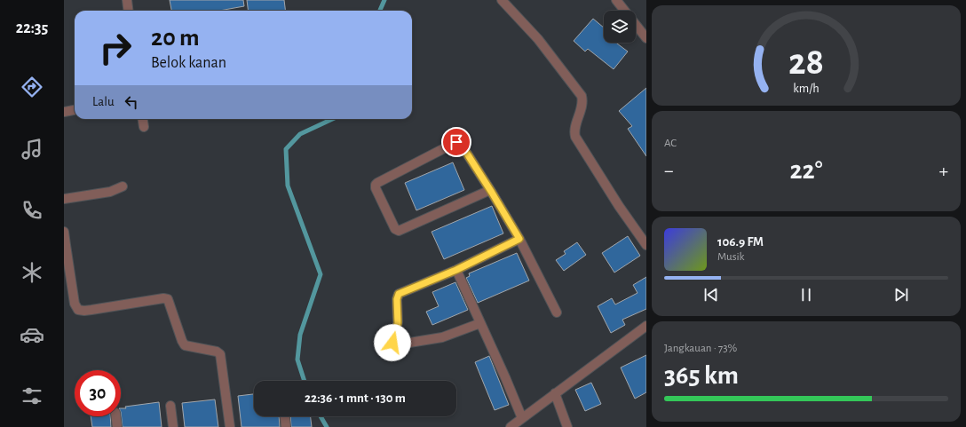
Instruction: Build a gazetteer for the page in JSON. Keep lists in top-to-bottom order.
{
  "page": {
    "tabs": "22:35",
    "turn": ["20 m", "Belok kanan"],
    "then": "Lalu",
    "tile": [
      "AC",
      ["Jangkauan · 73%", "365 km"]
    ],
    "heat": ["−", "22°", "+"],
    "song": ["106.9 FM", "Musik"],
    "limit": "30",
    "trip": "22:36 · 1 mnt · 130 m",
    "gauge": ["28", "km/h"]
  }
}
